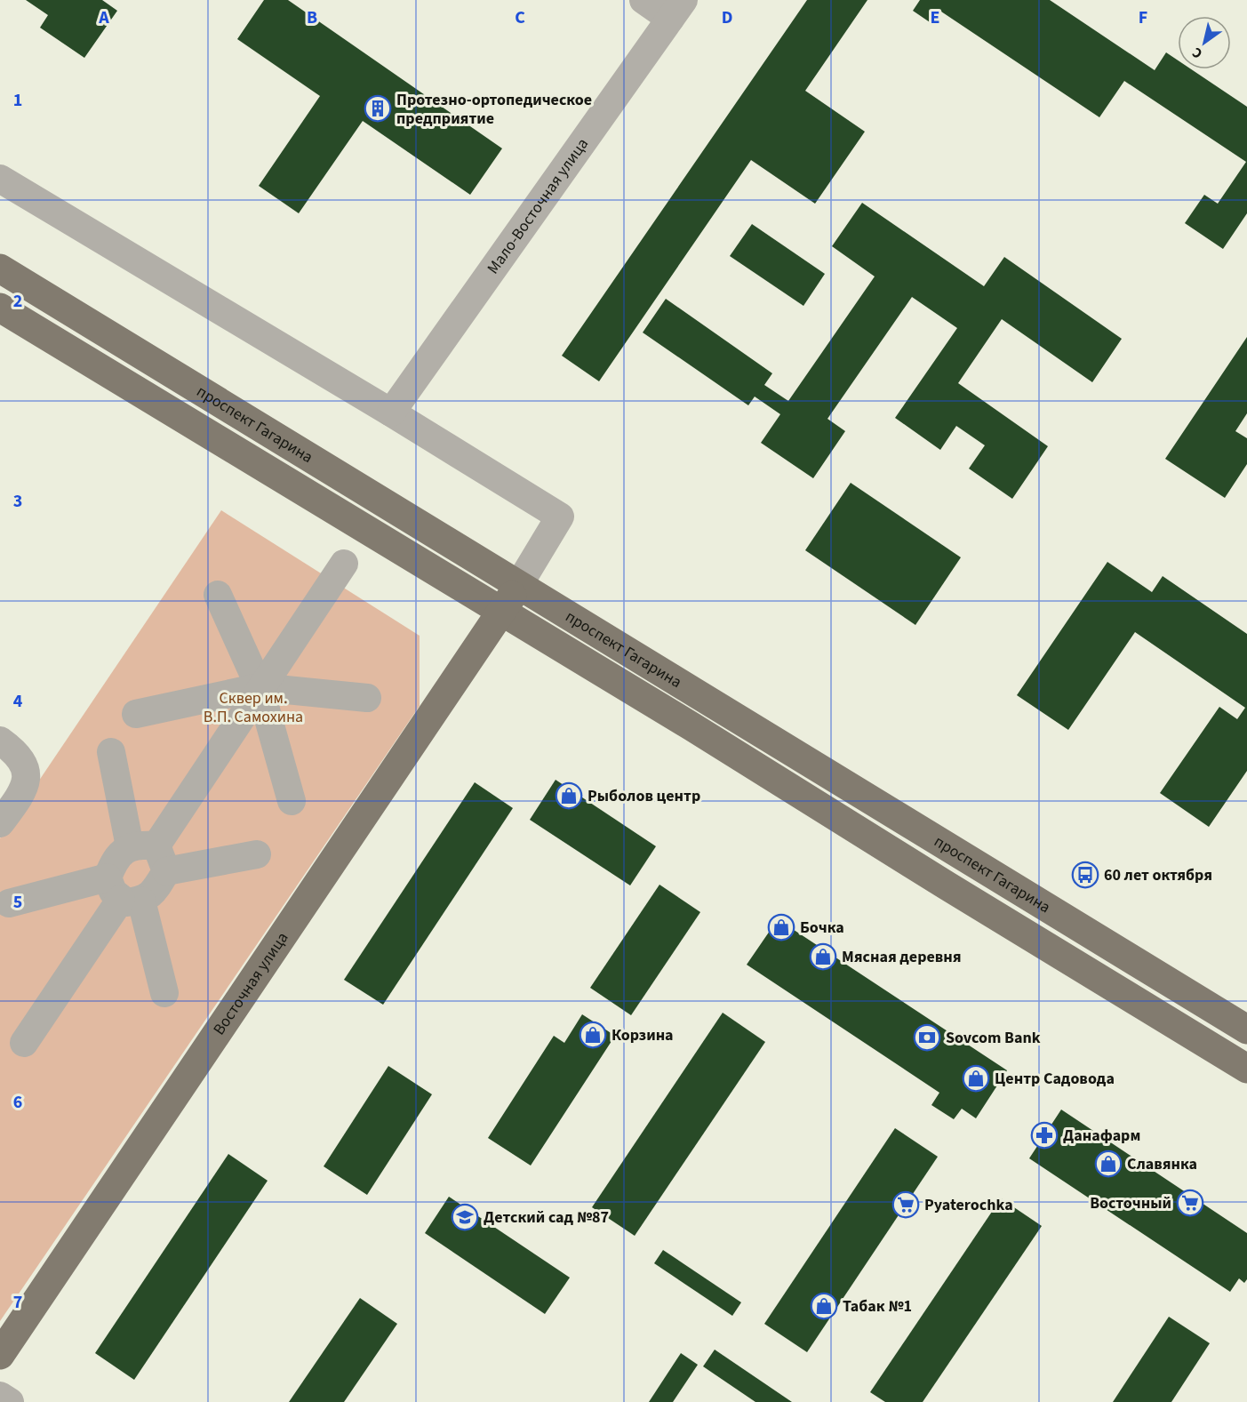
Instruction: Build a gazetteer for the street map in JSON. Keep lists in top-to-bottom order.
{
  "streets": {
    "main road": ["проспект Гагарина", "Восточная улица"],
    "street": ["Мало-Восточная улица"]
  },
  "crossings": [
    ["проспект Гагарина", "Восточная улица"]
  ],
  "parks": ["Сквер им. В.П. Самохина"],
  "places": {
    "building": ["Протезно-ортопедическое предприятие"],
    "shop": [
      "Рыболов центр",
      "Бочка",
      "Мясная деревня",
      "Корзина",
      "Центр Садовода",
      "Славянка",
      "Табак №1"
    ],
    "bus stop": ["60 лет октября"],
    "bank": ["Sovcom Bank"],
    "pharmacy": ["Данафарм"],
    "supermarket": ["Восточный", "Pyaterochka"],
    "school or university": ["Детский сад №87"]
  },
  "north": "bottom left",
  "grid": {
    "columns": [
      "A",
      "B",
      "C",
      "D",
      "E",
      "F"
    ],
    "rows": [
      "1",
      "2",
      "3",
      "4",
      "5",
      "6",
      "7"
    ]
  }
}
